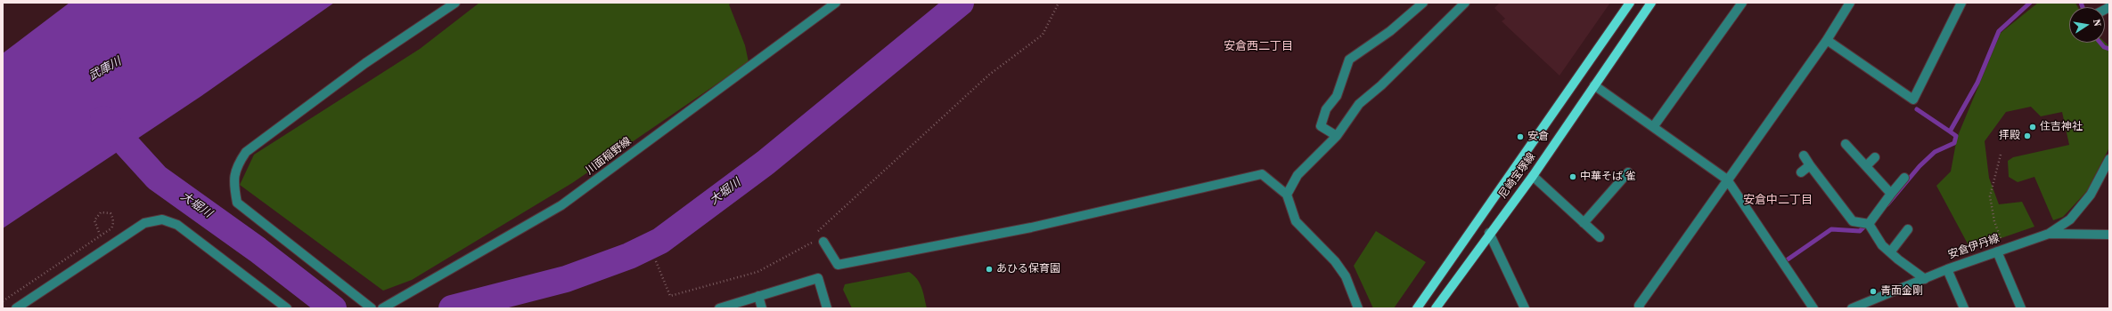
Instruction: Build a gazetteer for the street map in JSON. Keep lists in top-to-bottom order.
{
  "streets": {
    "main road": ["尼崎宝塚線"],
    "street": ["川面稲野線", "安倉伊丹線"]
  },
  "districts": ["安倉西二丁目", "安倉中二丁目"],
  "water": ["武庫川", "大堀川"],
  "places": [
    "住吉神社",
    "拝殿",
    "安倉",
    "中華そば 雀",
    "あひる保育園",
    "青面金剛"
  ],
  "north": "right"
}
